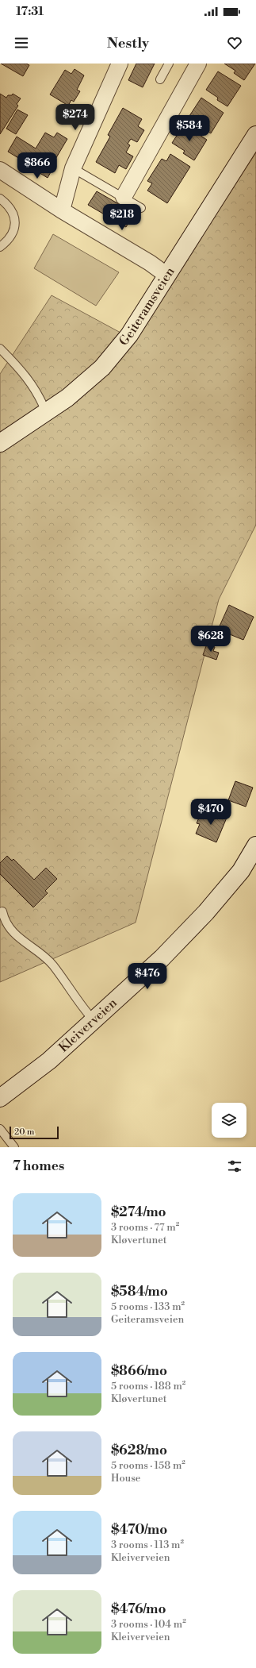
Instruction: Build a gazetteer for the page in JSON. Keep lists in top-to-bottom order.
{
  "streets": {
    "street": ["Geiteramsveien", "Kleiverveien"]
  },
  "scale_bar": "20 m",
  "page": {
    "status": "17:31",
    "header": "Nestly",
    "price": [
      "$274",
      "$584",
      "$866",
      "$218",
      "$628",
      "$470",
      "$476"
    ],
    "scale": "20 m",
    "heading": "7 homes",
    "list": [
      {
        "name": "$274/mo",
        "note": "3 rooms · 77 m² · Kløvertunet"
      },
      {
        "name": "$584/mo",
        "note": "5 rooms · 133 m² · Geiteramsveien"
      },
      {
        "name": "$866/mo",
        "note": "5 rooms · 188 m² · Kløvertunet"
      },
      {
        "name": "$628/mo",
        "note": "5 rooms · 158 m² · House"
      },
      {
        "name": "$470/mo",
        "note": "3 rooms · 113 m² · Kleiverveien"
      },
      {
        "name": "$476/mo",
        "note": "3 rooms · 104 m² · Kleiverveien"
      }
    ]
  }
}
